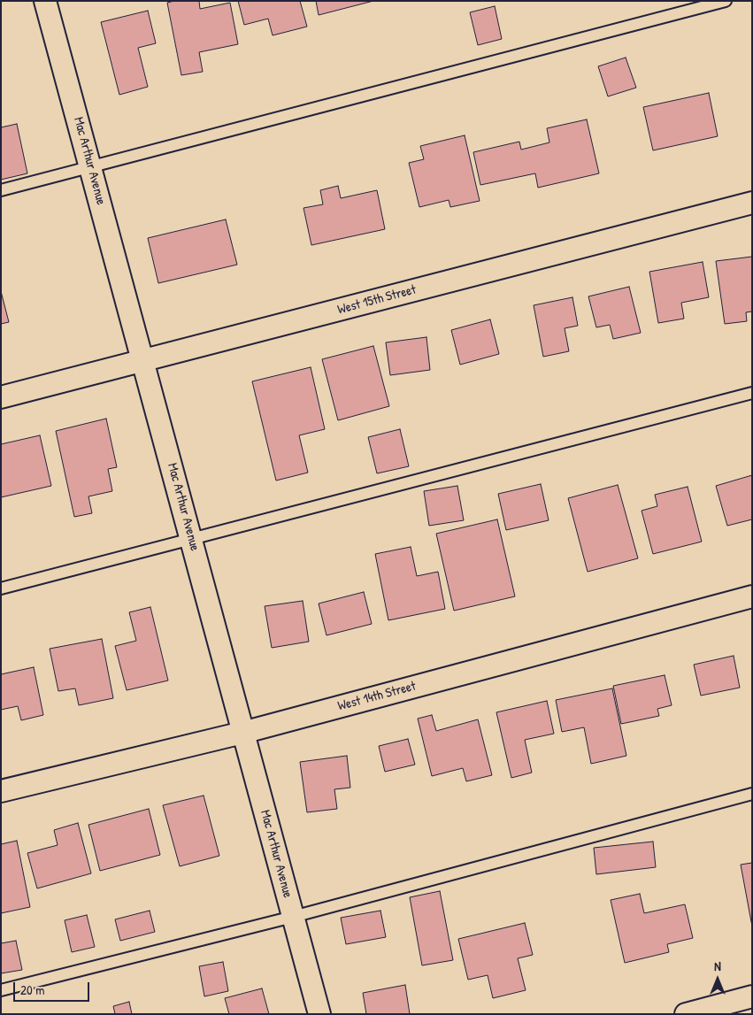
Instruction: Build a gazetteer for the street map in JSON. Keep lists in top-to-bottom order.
{
  "streets": {
    "street": ["Mac Arthur Avenue", "West 15th Street", "West 14th Street"]
  },
  "crossings": [
    ["Mac Arthur Avenue", "West 15th Street"],
    ["Mac Arthur Avenue", "West 14th Street"]
  ],
  "scale_bar": "20 m",
  "north": "top"
}
